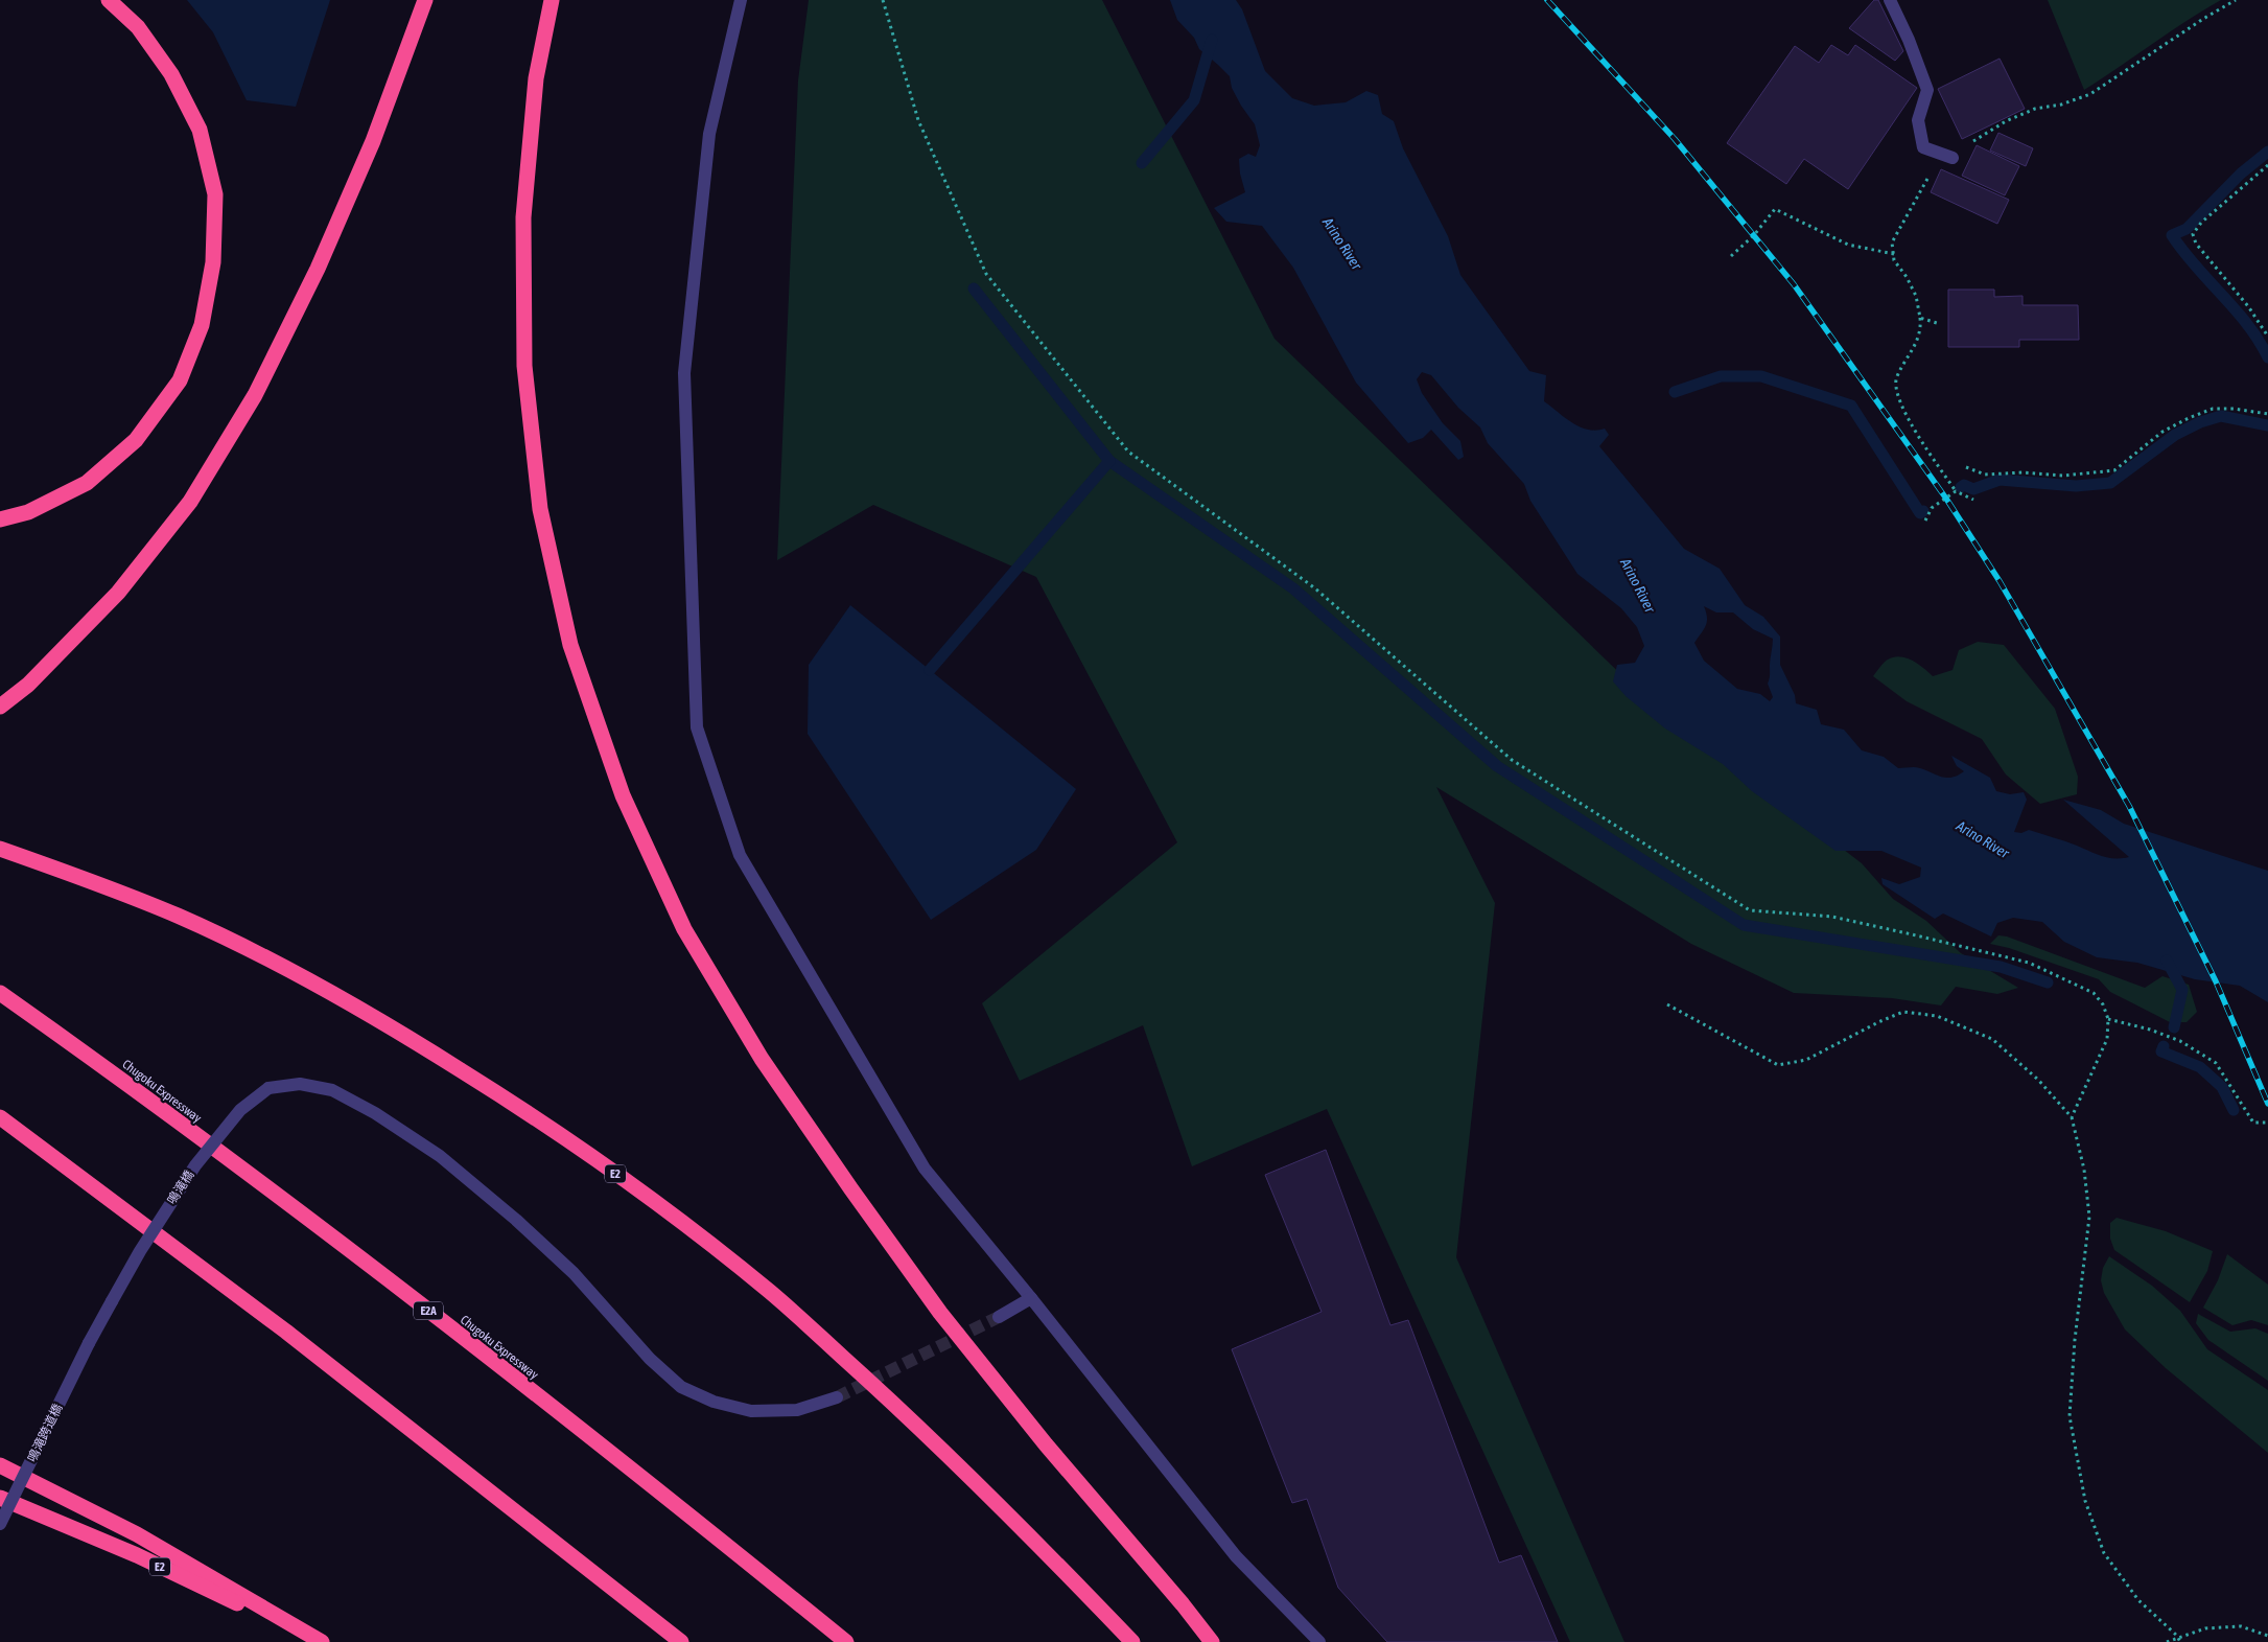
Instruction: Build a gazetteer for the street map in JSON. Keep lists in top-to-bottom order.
{
  "streets": {
    "highway": ["Chugoku Expressway", "E2", "E2A"],
    "street": ["鳴滝橋", "鳴滝跨道橋"]
  },
  "crossings": [
    ["鳴滝橋", "鳴滝跨道橋"]
  ],
  "water": ["Arino River"]
}
